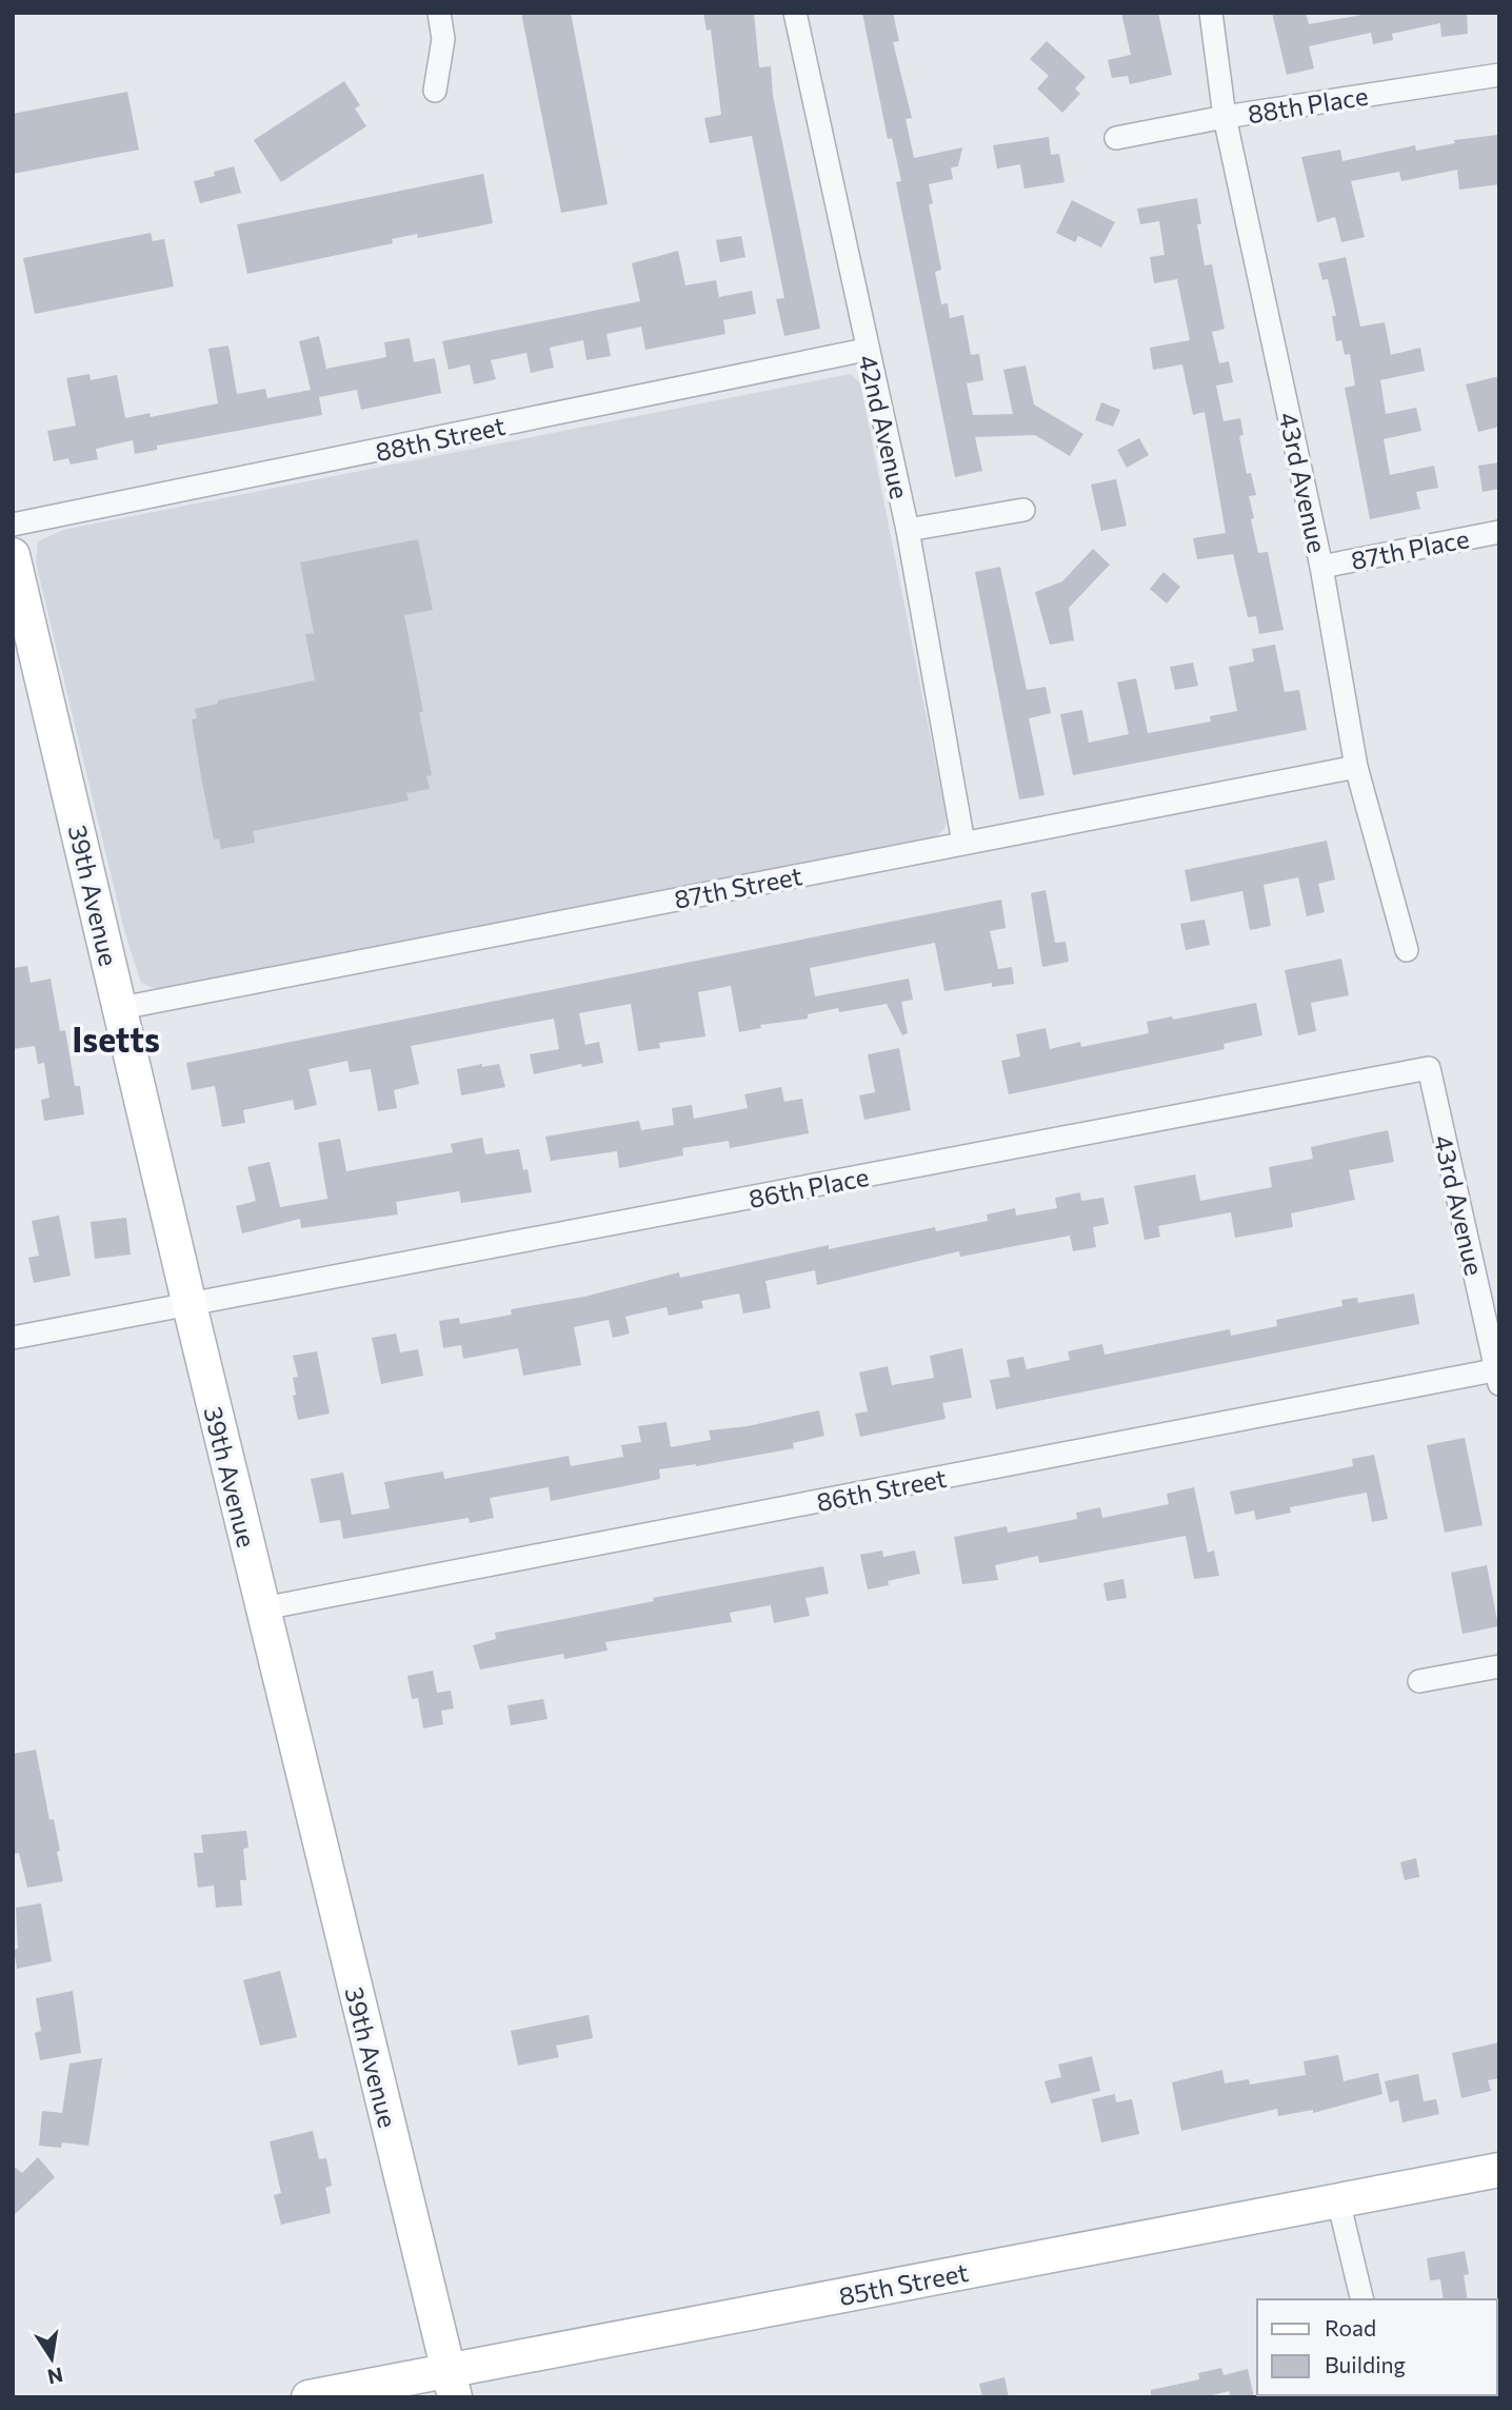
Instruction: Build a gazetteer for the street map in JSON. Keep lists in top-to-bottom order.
{
  "streets": {
    "main road": ["39th Avenue", "85th Street"],
    "street": [
      "88th Place",
      "42nd Avenue",
      "88th Street",
      "43rd Avenue",
      "87th Place",
      "87th Street",
      "86th Place",
      "86th Street"
    ]
  },
  "crossings": [
    ["88th Place", "43rd Avenue"],
    ["42nd Avenue", "88th Street"],
    ["42nd Avenue", "87th Street"],
    ["43rd Avenue", "87th Place"],
    ["43rd Avenue", "87th Street"],
    ["43rd Avenue", "86th Place"],
    ["43rd Avenue", "86th Street"],
    ["87th Street", "39th Avenue"],
    ["39th Avenue", "86th Place"],
    ["39th Avenue", "86th Street"],
    ["39th Avenue", "85th Street"]
  ],
  "districts": ["Isetts"],
  "legend": ["Road", "Building"],
  "north": "bottom"
}
